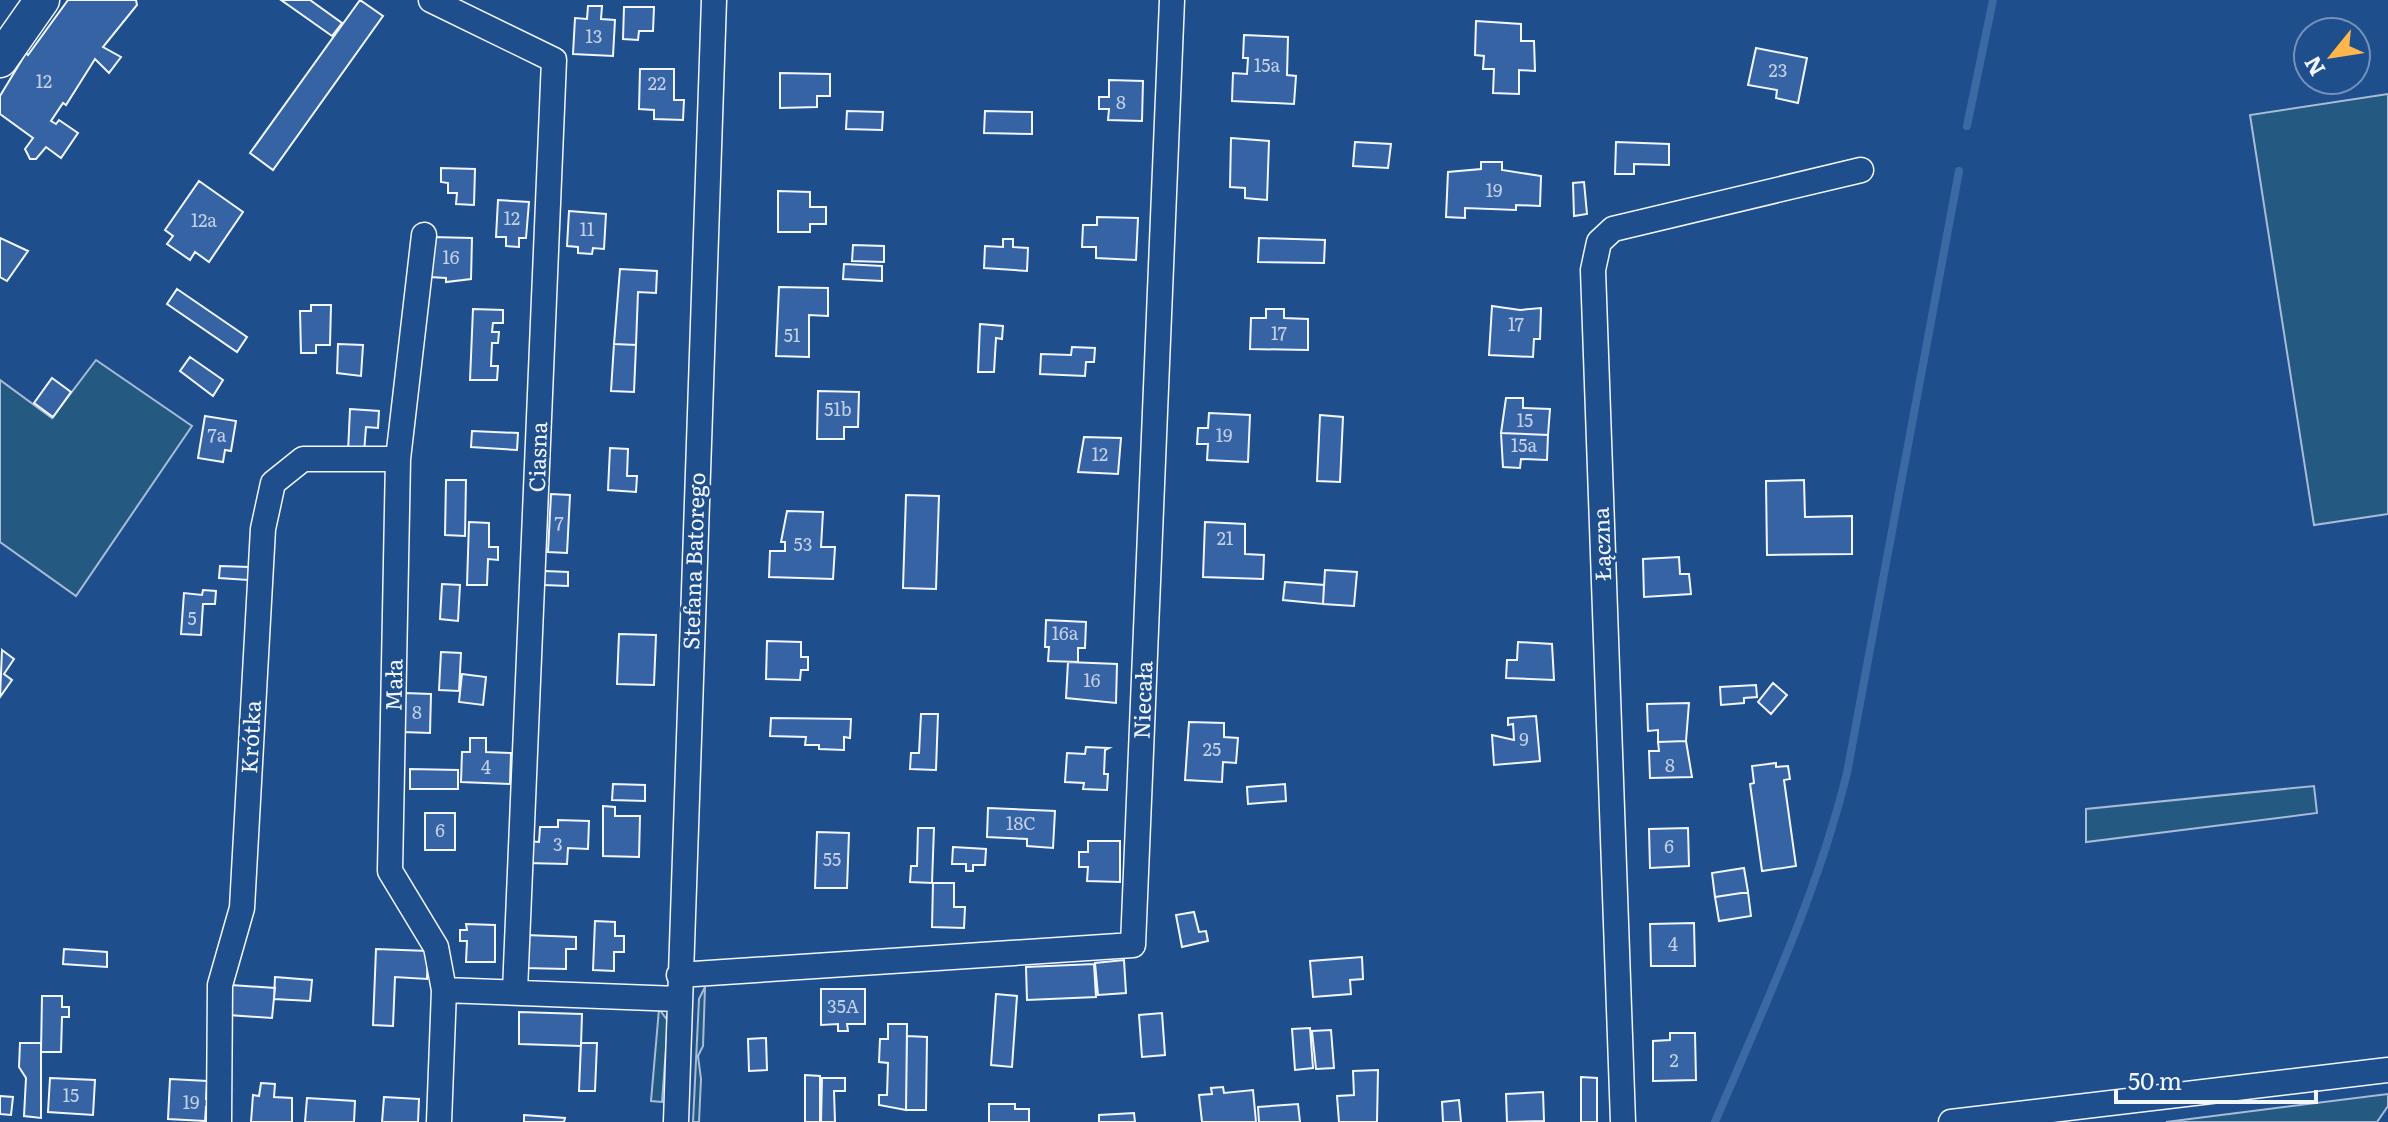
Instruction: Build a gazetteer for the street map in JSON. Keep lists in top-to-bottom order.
{
  "streets": {
    "street": [
      "Ciasna",
      "Łączna",
      "Stefana Batorego",
      "Mała",
      "Niecała",
      "Krótka"
    ]
  },
  "crossings": [
    ["Stefana Batorego", "Niecała"],
    ["Mała", "Krótka"]
  ],
  "house_numbers": [
    "13",
    "15a",
    "23",
    "12",
    "22",
    "8",
    "19",
    "12",
    "12a",
    "11",
    "16",
    "17",
    "17",
    "51",
    "51b",
    "15",
    "7a",
    "19",
    "15a",
    "12",
    "7",
    "21",
    "53",
    "5",
    "16a",
    "16",
    "8",
    "9",
    "25",
    "8",
    "4",
    "18C",
    "6",
    "3",
    "6",
    "55",
    "4",
    "35A",
    "2",
    "15",
    "19"
  ],
  "scale_bar": "50 m",
  "north": "bottom left"
}
